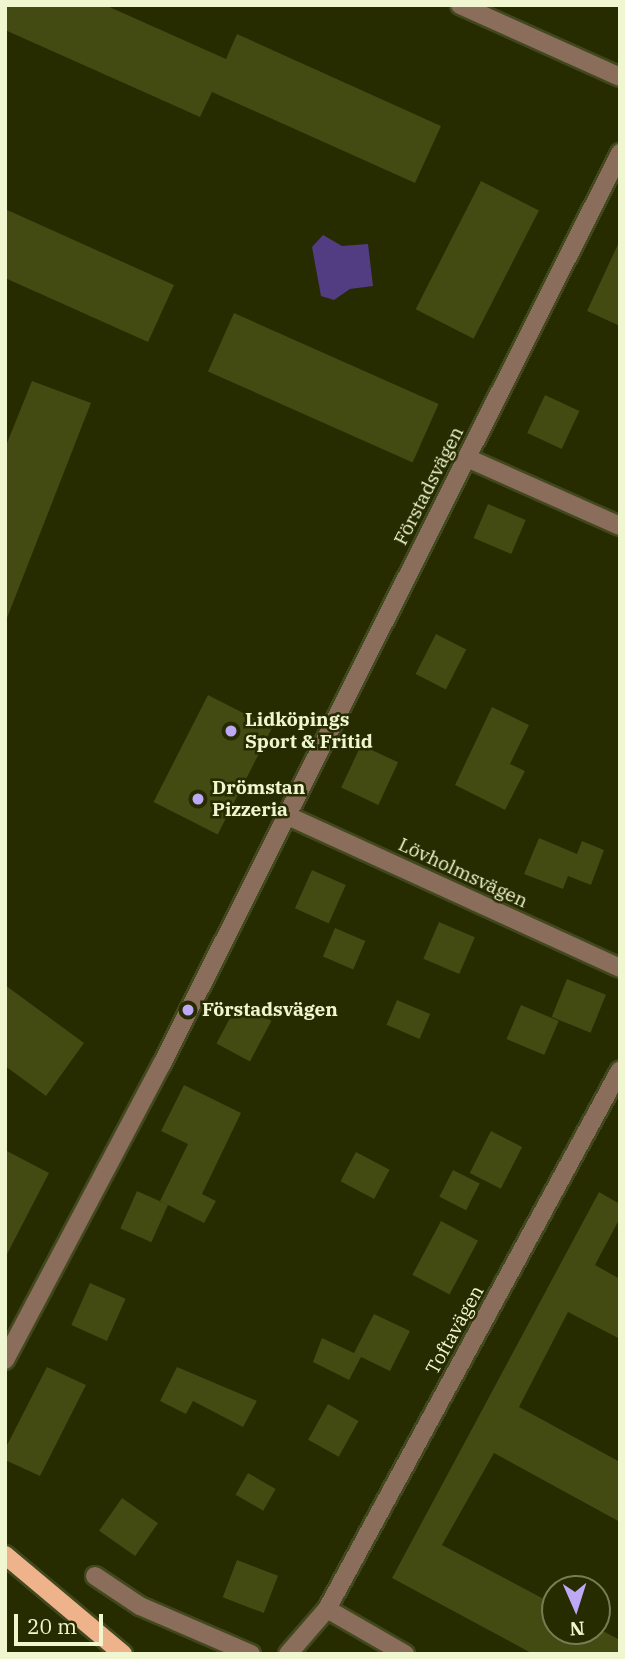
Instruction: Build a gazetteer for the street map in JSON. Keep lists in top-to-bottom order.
{
  "streets": {
    "street": ["Förstadsvägen", "Lövholmsvägen", "Toftavägen"]
  },
  "crossings": [
    ["Förstadsvägen", "Lövholmsvägen"]
  ],
  "places": ["Lidköpings Sport & Fritid", "Drömstan Pizzeria", "Förstadsvägen"],
  "scale_bar": "20 m",
  "north": "bottom"
}
